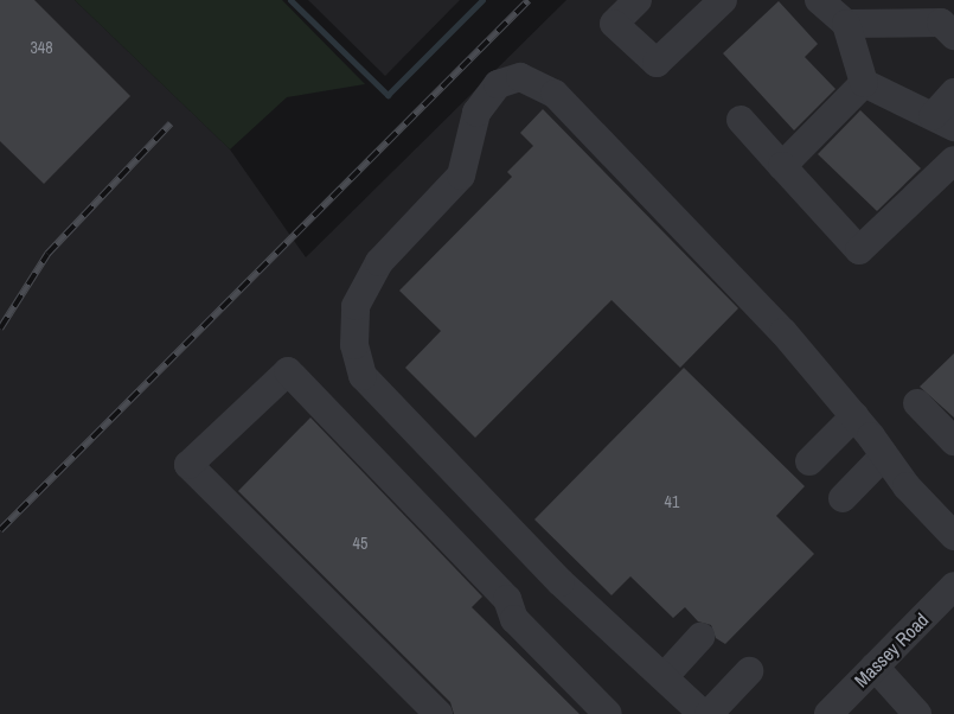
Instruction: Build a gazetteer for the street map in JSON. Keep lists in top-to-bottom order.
{
  "streets": {
    "street": ["Massey Road"]
  },
  "house_numbers": ["348", "41", "45"]
}
